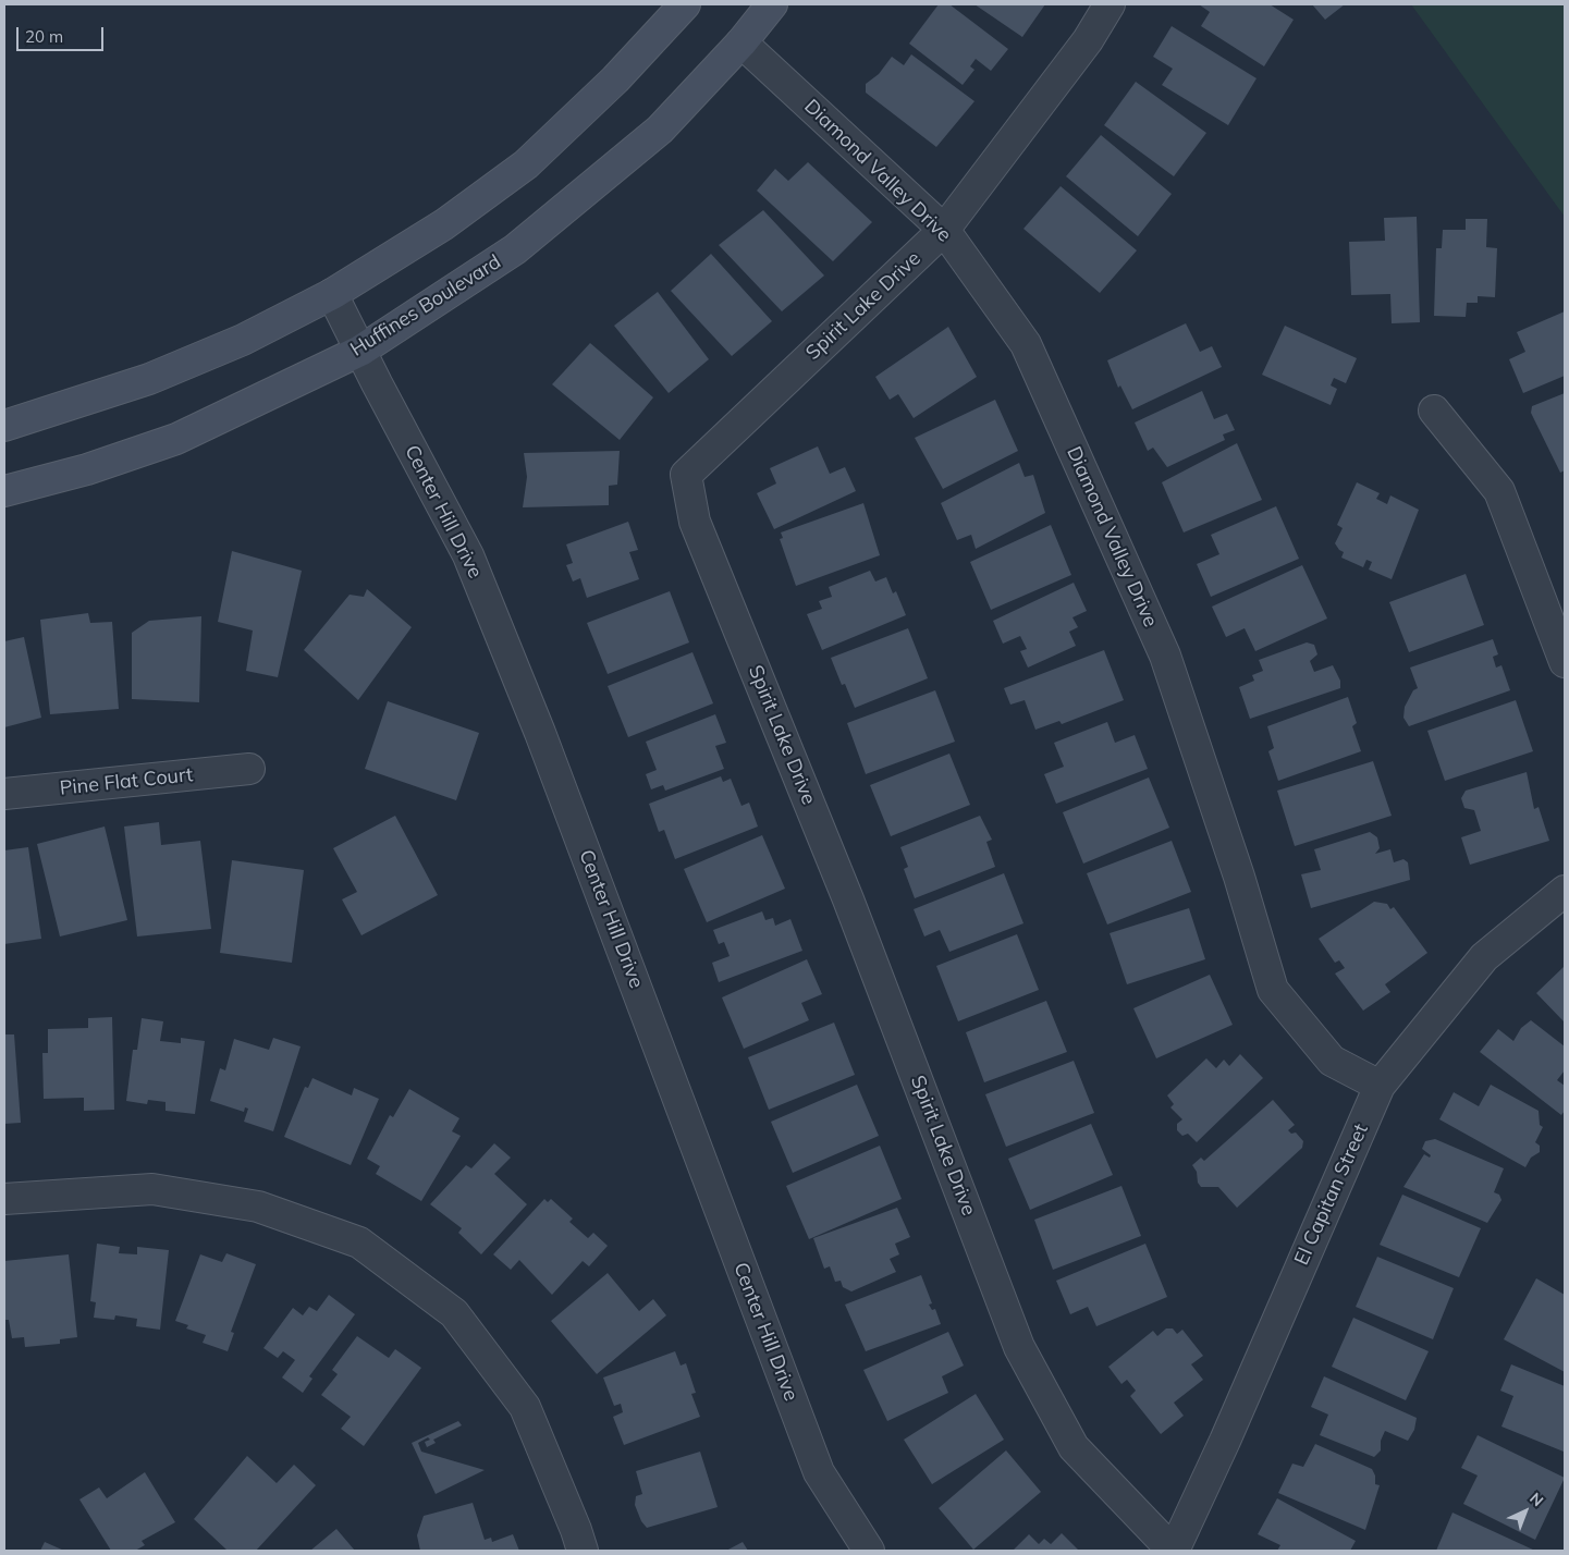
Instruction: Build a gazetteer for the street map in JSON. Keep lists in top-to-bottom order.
{
  "streets": {
    "main road": ["Huffines Boulevard"],
    "street": [
      "Diamond Valley Drive",
      "Spirit Lake Drive",
      "Center Hill Drive",
      "Pine Flat Court",
      "El Capitan Street"
    ]
  },
  "crossings": [
    ["Diamond Valley Drive", "Huffines Boulevard"],
    ["Diamond Valley Drive", "Spirit Lake Drive"],
    ["Diamond Valley Drive", "El Capitan Street"],
    ["Huffines Boulevard", "Center Hill Drive"],
    ["Spirit Lake Drive", "El Capitan Street"]
  ],
  "scale_bar": "20 m",
  "north": "top right"
}
